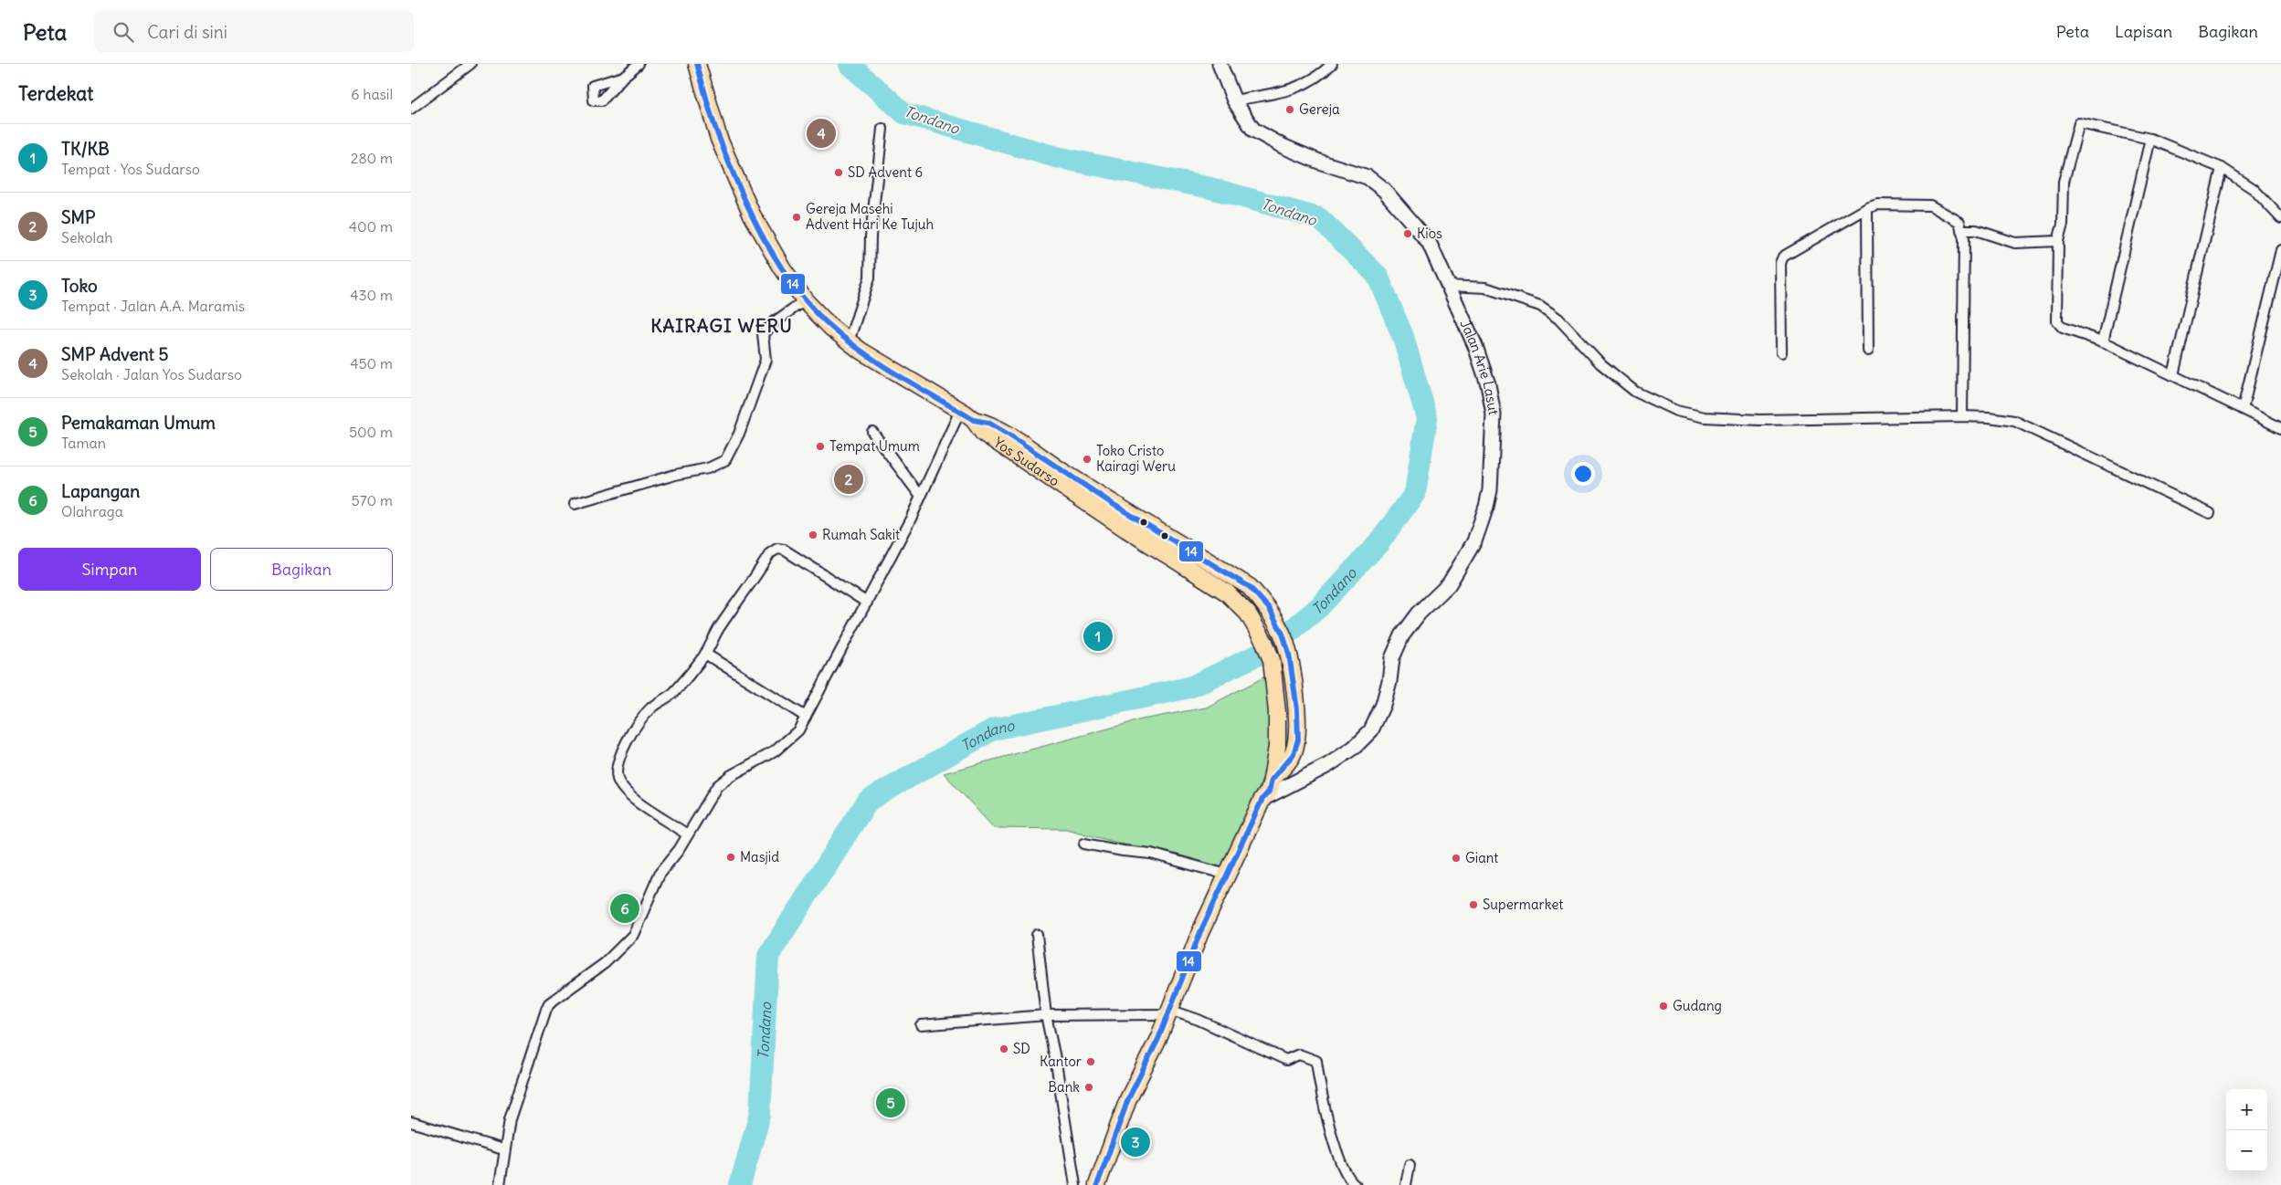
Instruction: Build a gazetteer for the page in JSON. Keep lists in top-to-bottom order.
{
  "streets": {
    "highway": ["Yos Sudarso"],
    "main road": ["Jalan Arie Lasut"]
  },
  "crossings": [
    ["Jalan Arie Lasut", "Yos Sudarso"]
  ],
  "districts": ["KAIRAGI WERU"],
  "water": ["Tondano"],
  "places": [
    "Gereja",
    "SD Advent 6",
    "Gereja Masehi Advent Hari Ke Tujuh",
    "Kios",
    "Tempat Umum",
    "Toko Cristo Kairagi Weru",
    "Rumah Sakit",
    "Masjid",
    "Giant",
    "Supermarket",
    "Gudang",
    "SD",
    "Kantor",
    "Bank"
  ],
  "lines": ["transit line 14"],
  "page": {
    "header": "Peta",
    "search": "Cari di sini",
    "nav": ["Peta", "Lapisan", "Bagikan"],
    "heading": ["Terdekat", "6 hasil"],
    "pins": [
      "4",
      "2",
      "1",
      "6",
      "5",
      "3"
    ],
    "list": [
      {
        "mark": "1",
        "name": "TK/KB",
        "note": "Tempat · Yos Sudarso",
        "value": "280 m"
      },
      {
        "mark": "2",
        "name": "SMP",
        "note": "Sekolah",
        "value": "400 m"
      },
      {
        "mark": "3",
        "name": "Toko",
        "note": "Tempat · Jalan A.A. Maramis",
        "value": "430 m"
      },
      {
        "mark": "4",
        "name": "SMP Advent 5",
        "note": "Sekolah · Jalan Yos Sudarso",
        "value": "450 m"
      },
      {
        "mark": "5",
        "name": "Pemakaman Umum",
        "note": "Taman",
        "value": "500 m"
      },
      {
        "mark": "6",
        "name": "Lapangan",
        "note": "Olahraga",
        "value": "570 m"
      }
    ],
    "buttons": ["Simpan", "Bagikan"],
    "map_buttons": ["+", "−"]
  }
}
